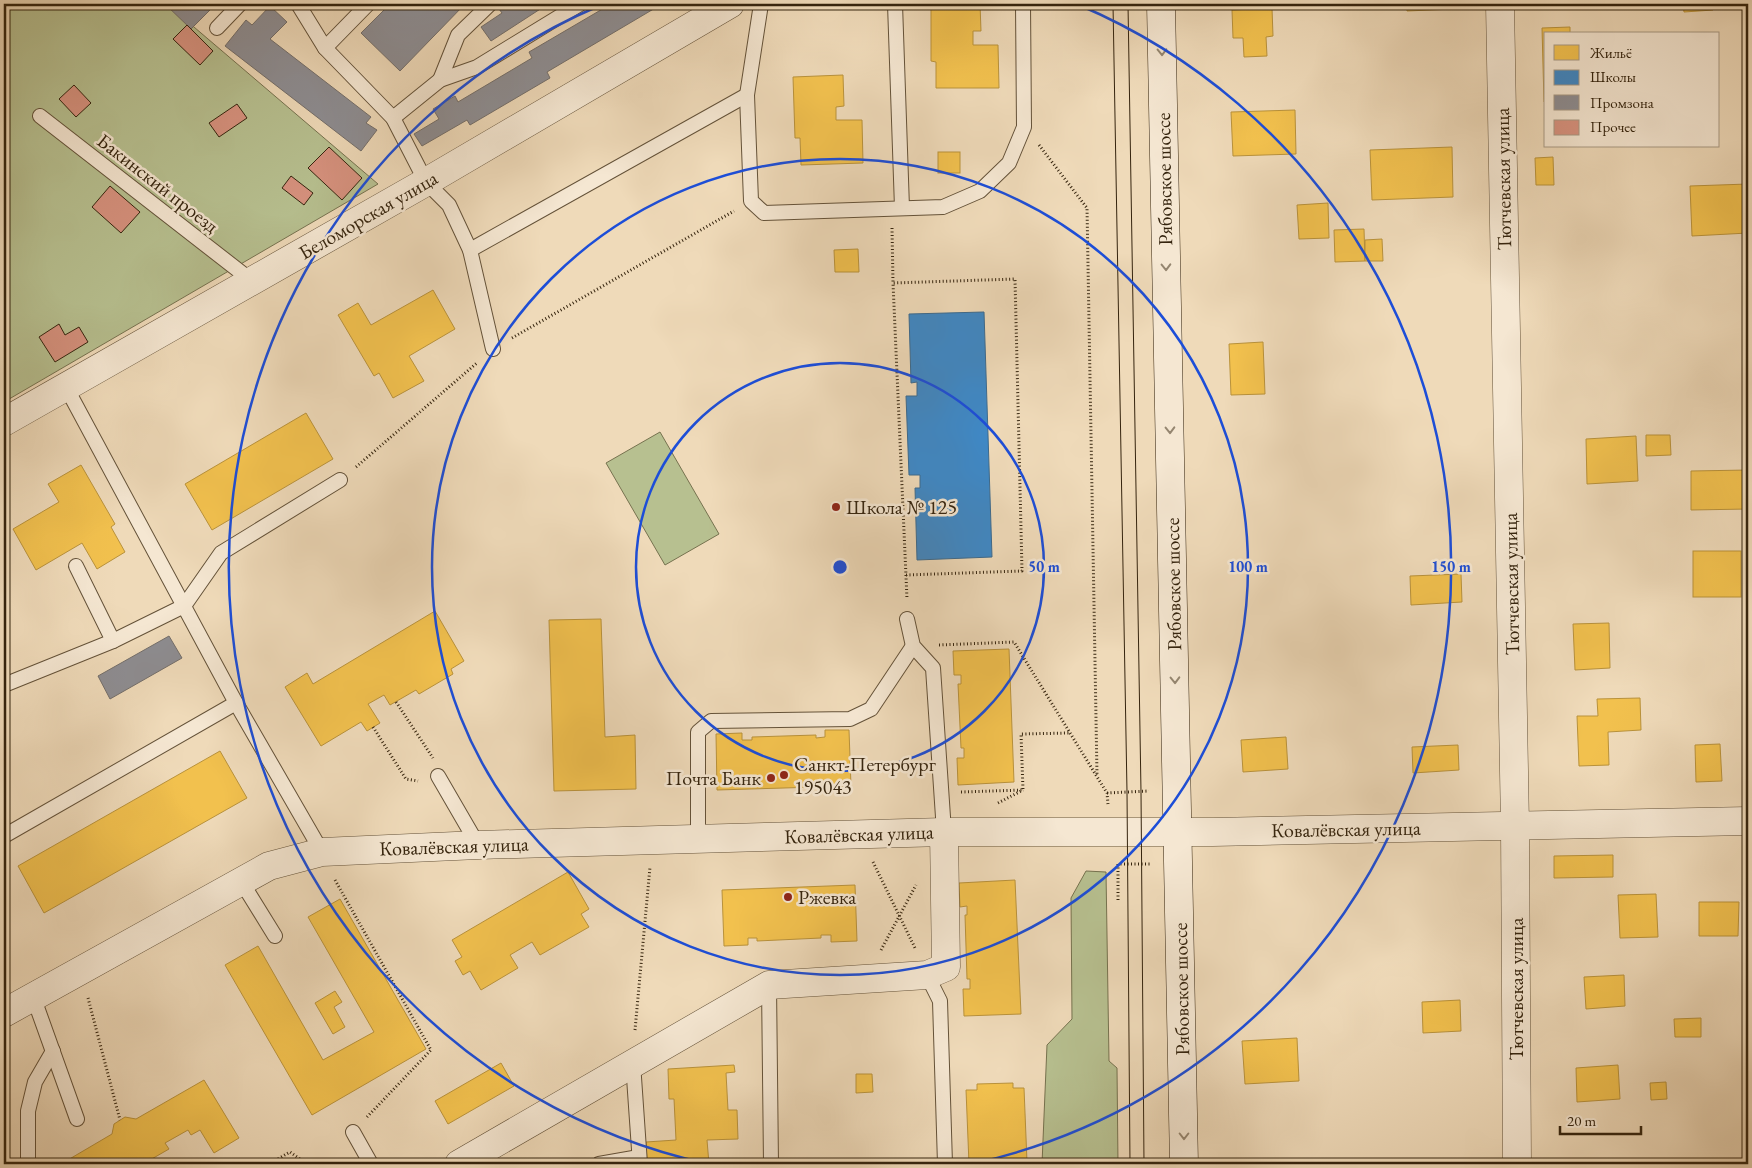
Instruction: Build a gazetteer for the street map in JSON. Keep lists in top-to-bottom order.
{
  "streets": {
    "street": [
      "Рябовское шоссе",
      "Тютчевская улица",
      "Беломорская улица",
      "Ковалёвская улица"
    ],
    "lane": ["Бакинский проезд"]
  },
  "crossings": [
    ["Рябовское шоссе", "Ковалёвская улица"],
    ["Тютчевская улица", "Ковалёвская улица"],
    ["Бакинский проезд", "Беломорская улица"]
  ],
  "one_way": ["Рябовское шоссе"],
  "places": [
    "Школа № 125",
    "Санкт-Петербург 195043",
    "Почта Банк",
    "Ржевка"
  ],
  "legend": [
    "Жильё",
    "Школы",
    "Промзона",
    "Прочее"
  ],
  "scale_bar": "20 m",
  "rings": ["50 m", "100 m", "150 m"]
}
